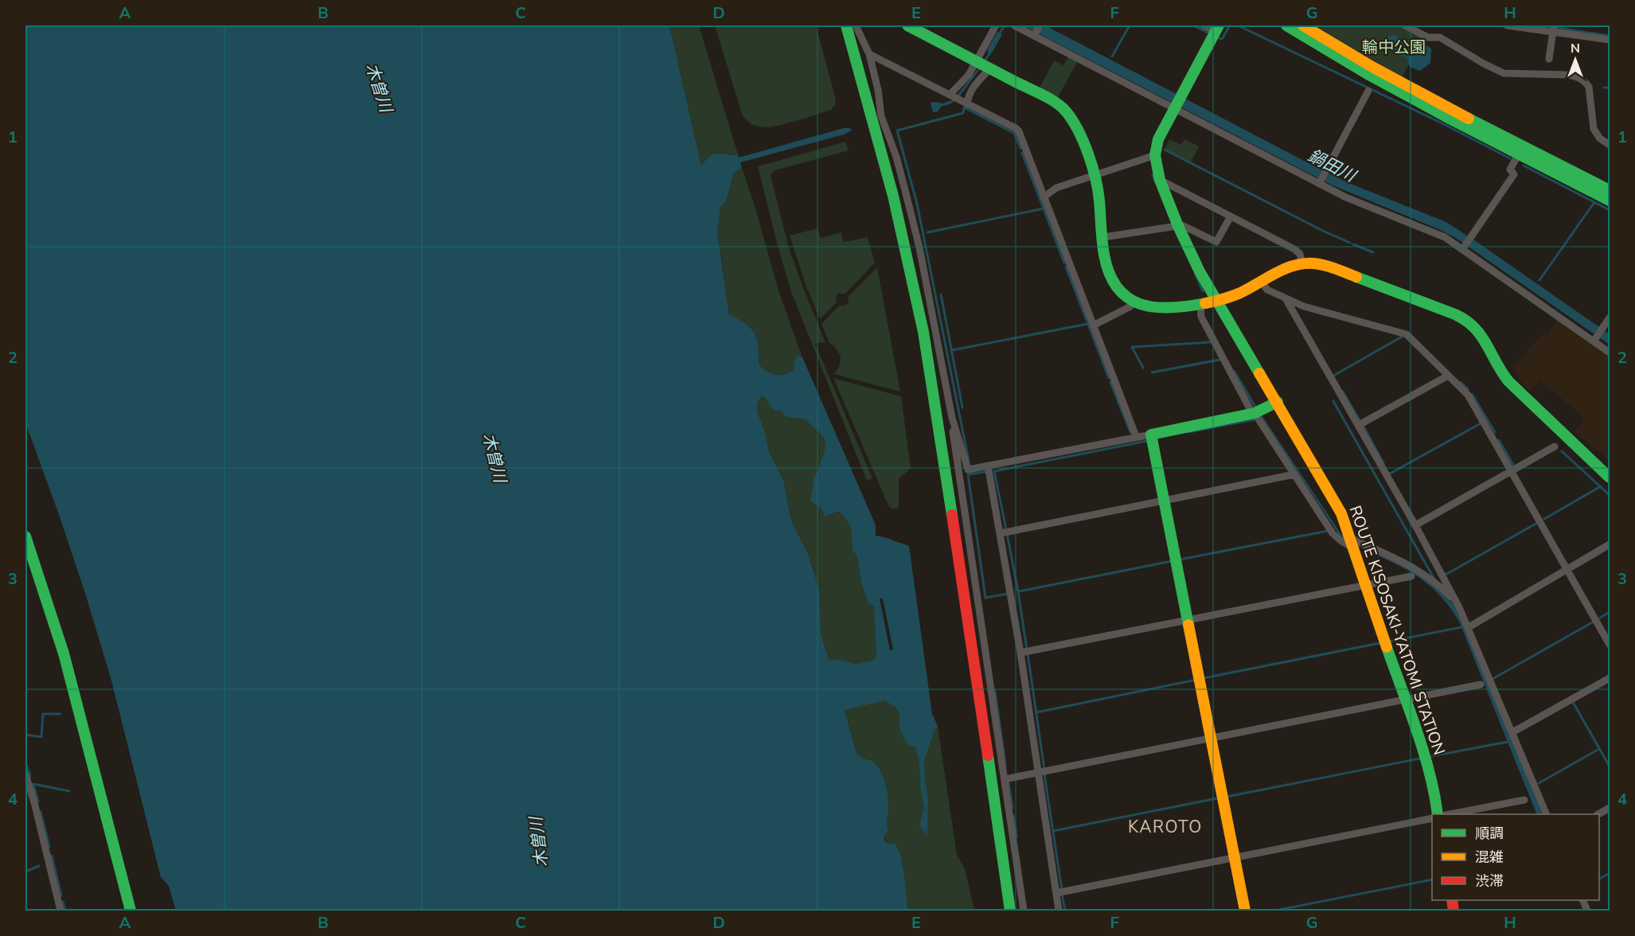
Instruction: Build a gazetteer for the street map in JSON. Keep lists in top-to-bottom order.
{
  "streets": {
    "street": ["ROUTE KISOSAKI-YATOMI STATION"]
  },
  "districts": ["KAROTO"],
  "water": ["木曽川", "鍋田川"],
  "parks": ["輪中公園"],
  "legend": ["順調", "混雑", "渋滞"],
  "north": "top",
  "grid": {
    "columns": [
      "A",
      "B",
      "C",
      "D",
      "E",
      "F",
      "G",
      "H"
    ],
    "rows": [
      "1",
      "2",
      "3",
      "4"
    ]
  }
}
